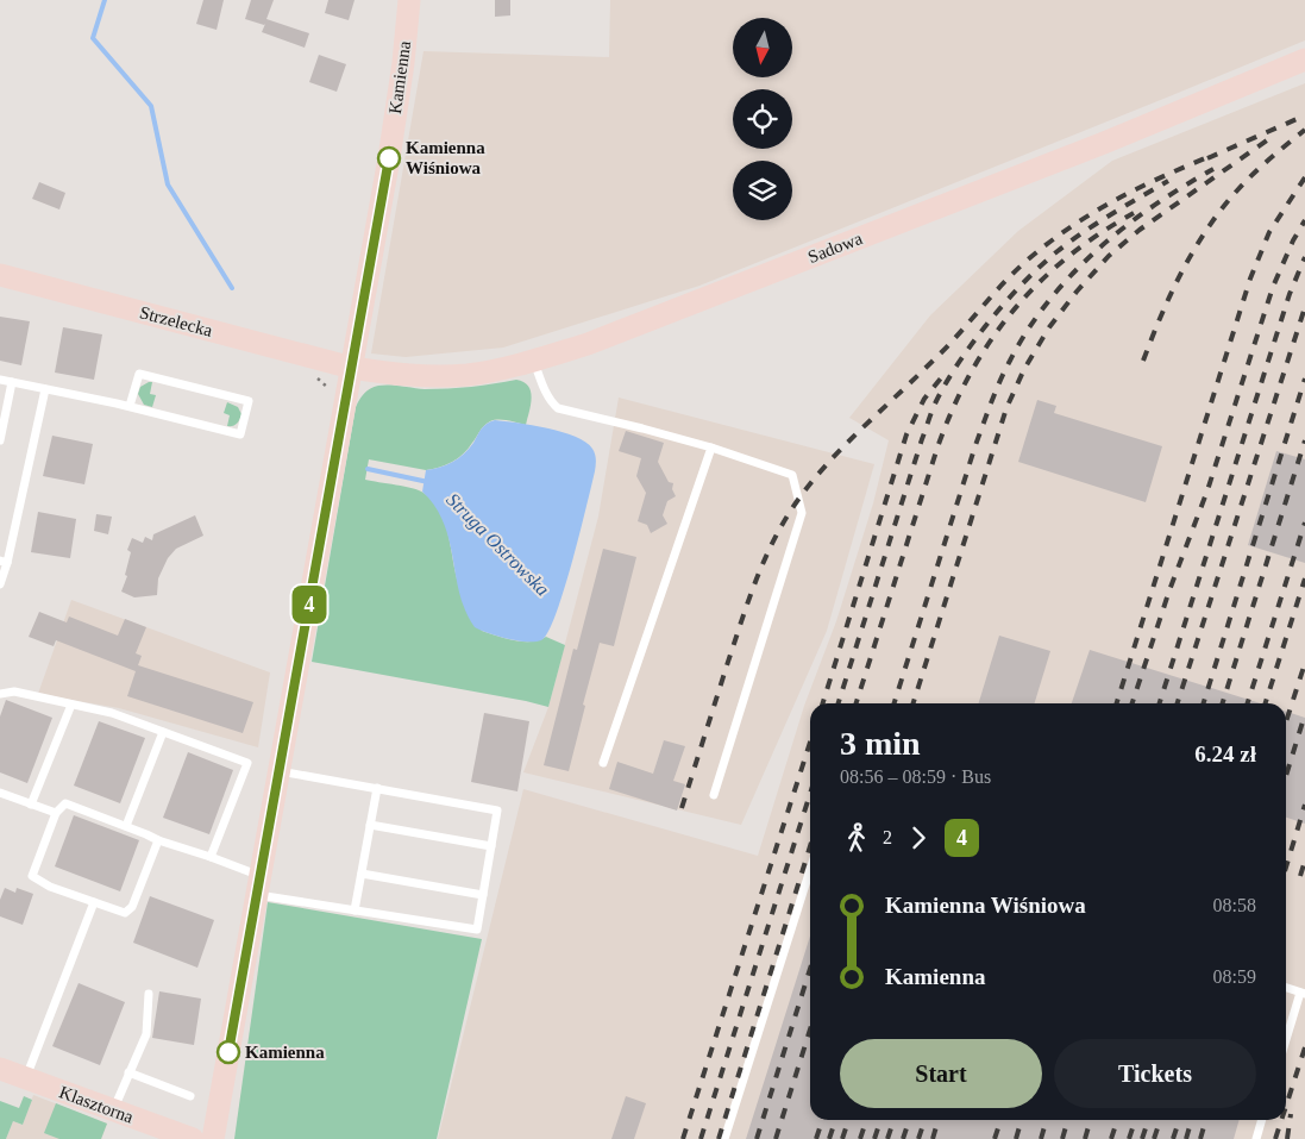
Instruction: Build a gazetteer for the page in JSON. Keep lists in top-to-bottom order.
{
  "streets": {
    "street": [
      "Kamienna",
      "Sadowa",
      "Strzelecka",
      "Klasztorna"
    ]
  },
  "crossings": [
    ["Kamienna", "Sadowa"],
    ["Kamienna", "Strzelecka"],
    ["Sadowa", "Strzelecka"]
  ],
  "water": ["Struga Ostrowska"],
  "places": ["Kamienna Wiśniowa", "Kamienna"],
  "lines": ["bus line 4"],
  "north": "bottom",
  "page": {
    "on_map": "4",
    "heading": ["3 min", "08:56 – 08:59 · Bus", "6.24 zł"],
    "legs": ["2", "4"],
    "list": [
      {
        "name": "Kamienna Wiśniowa",
        "value": "08:58"
      },
      {
        "name": "Kamienna",
        "value": "08:59"
      }
    ],
    "buttons": ["Start", "Tickets"]
  }
}
